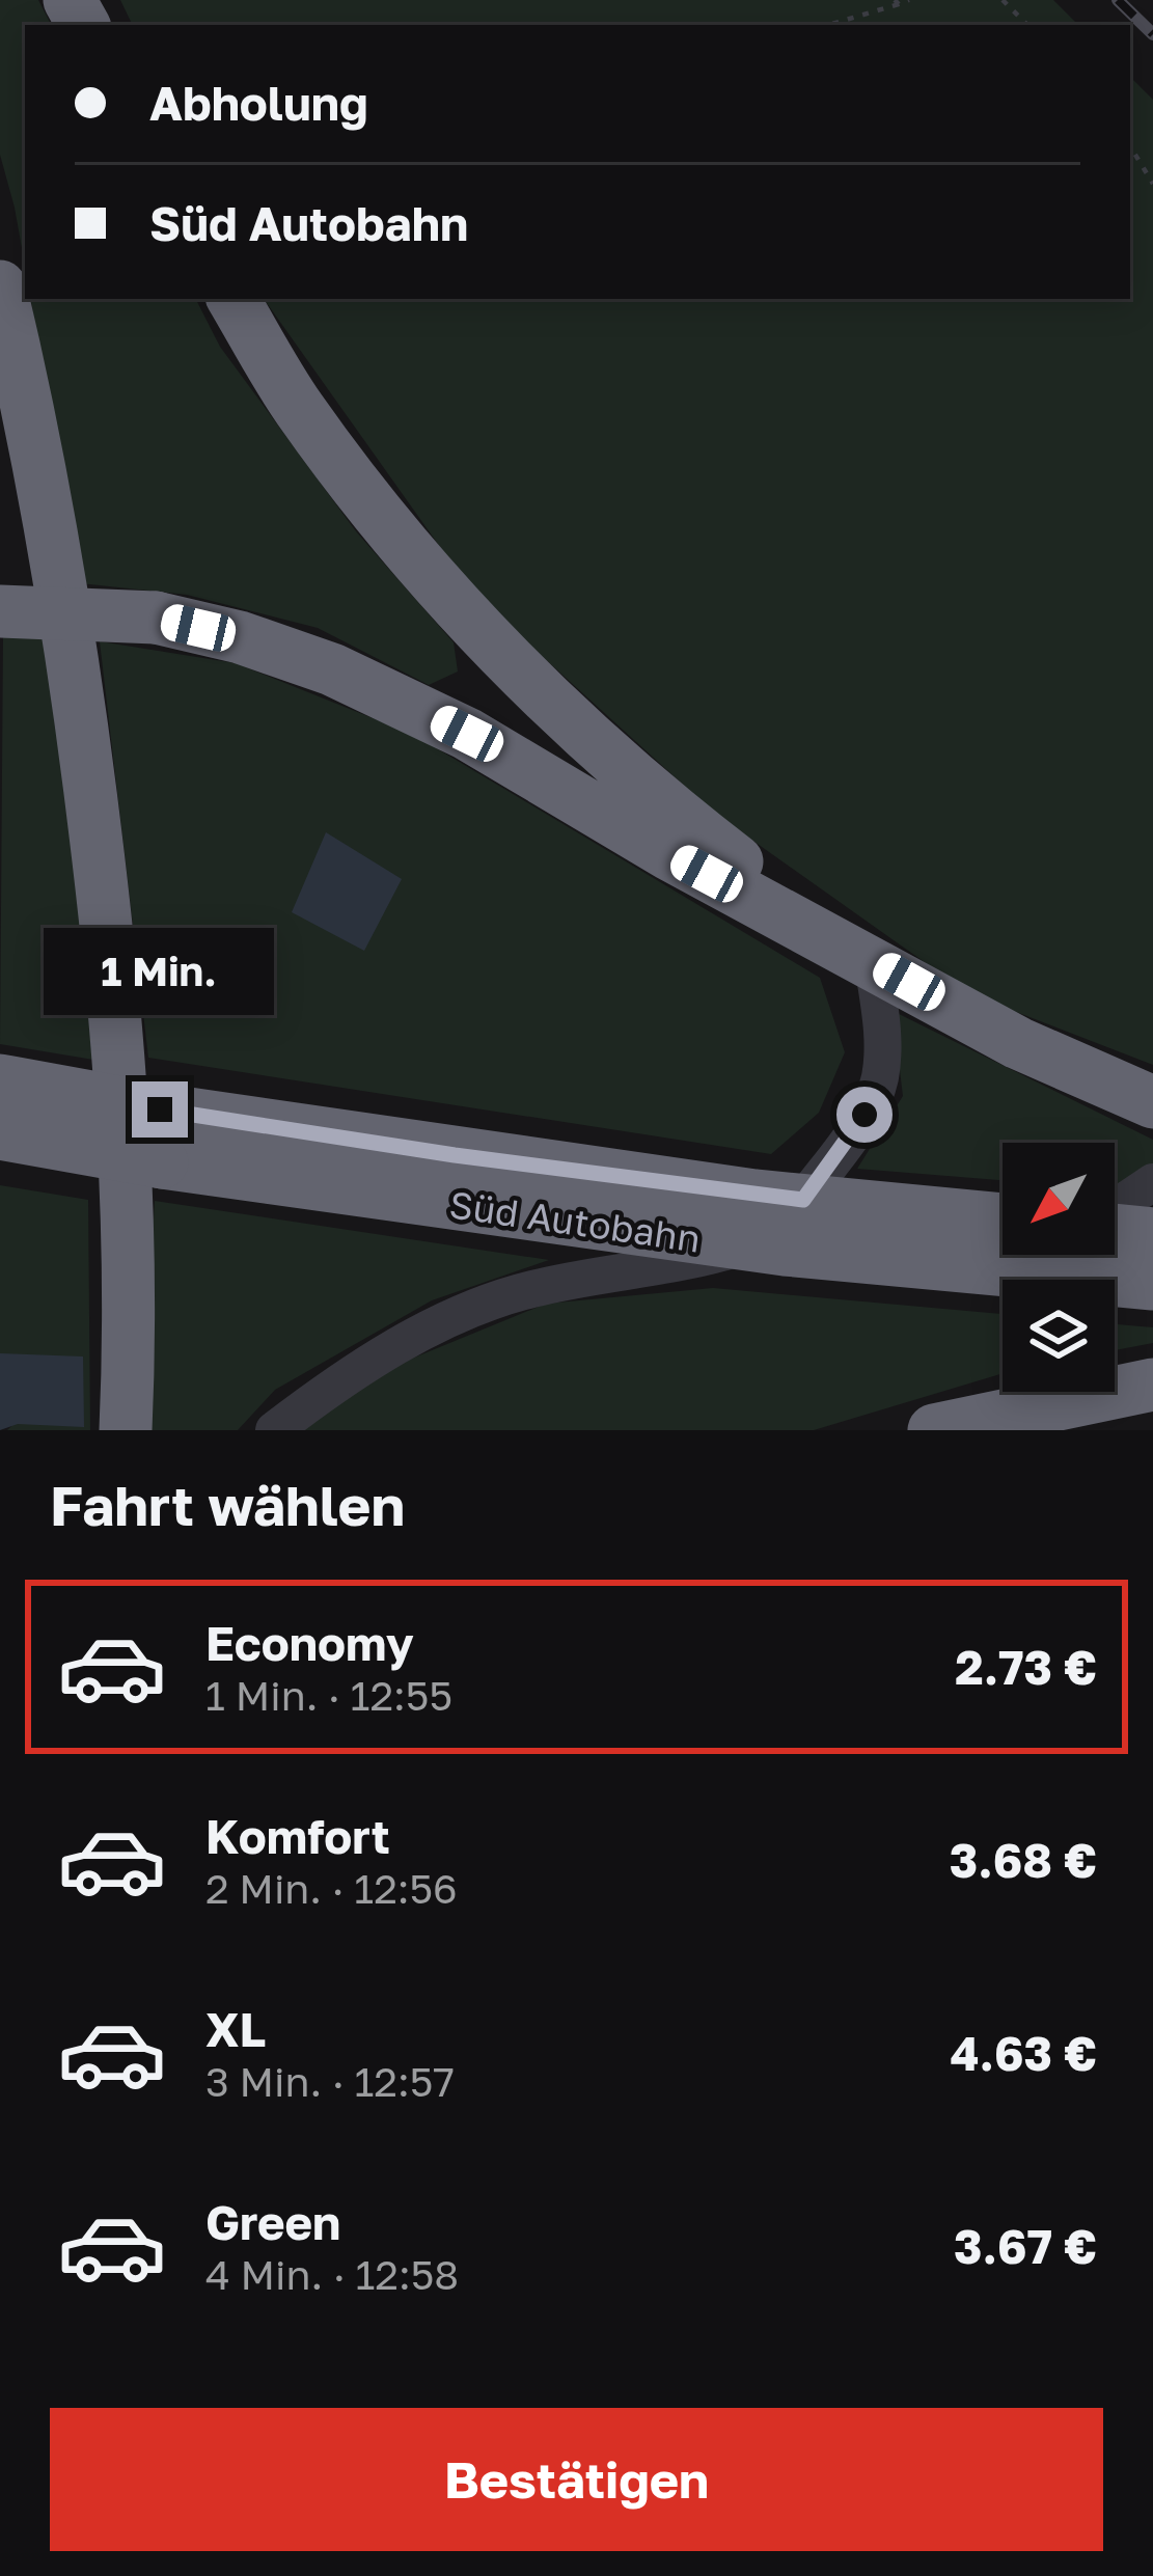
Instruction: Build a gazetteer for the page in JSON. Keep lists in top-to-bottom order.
{
  "streets": {
    "highway": ["Süd Autobahn"]
  },
  "north": "bottom left",
  "page": {
    "banner": ["Abholung", "Süd Autobahn"],
    "bubble": "1 Min.",
    "heading": "Fahrt wählen",
    "list": [
      {
        "name": "Economy",
        "note": "1 Min. · 12:55",
        "value": "2.73 €"
      },
      {
        "name": "Komfort",
        "note": "2 Min. · 12:56",
        "value": "3.68 €"
      },
      {
        "name": "XL",
        "note": "3 Min. · 12:57",
        "value": "4.63 €"
      },
      {
        "name": "Green",
        "note": "4 Min. · 12:58",
        "value": "3.67 €"
      }
    ],
    "buttons": "Bestätigen"
  }
}
